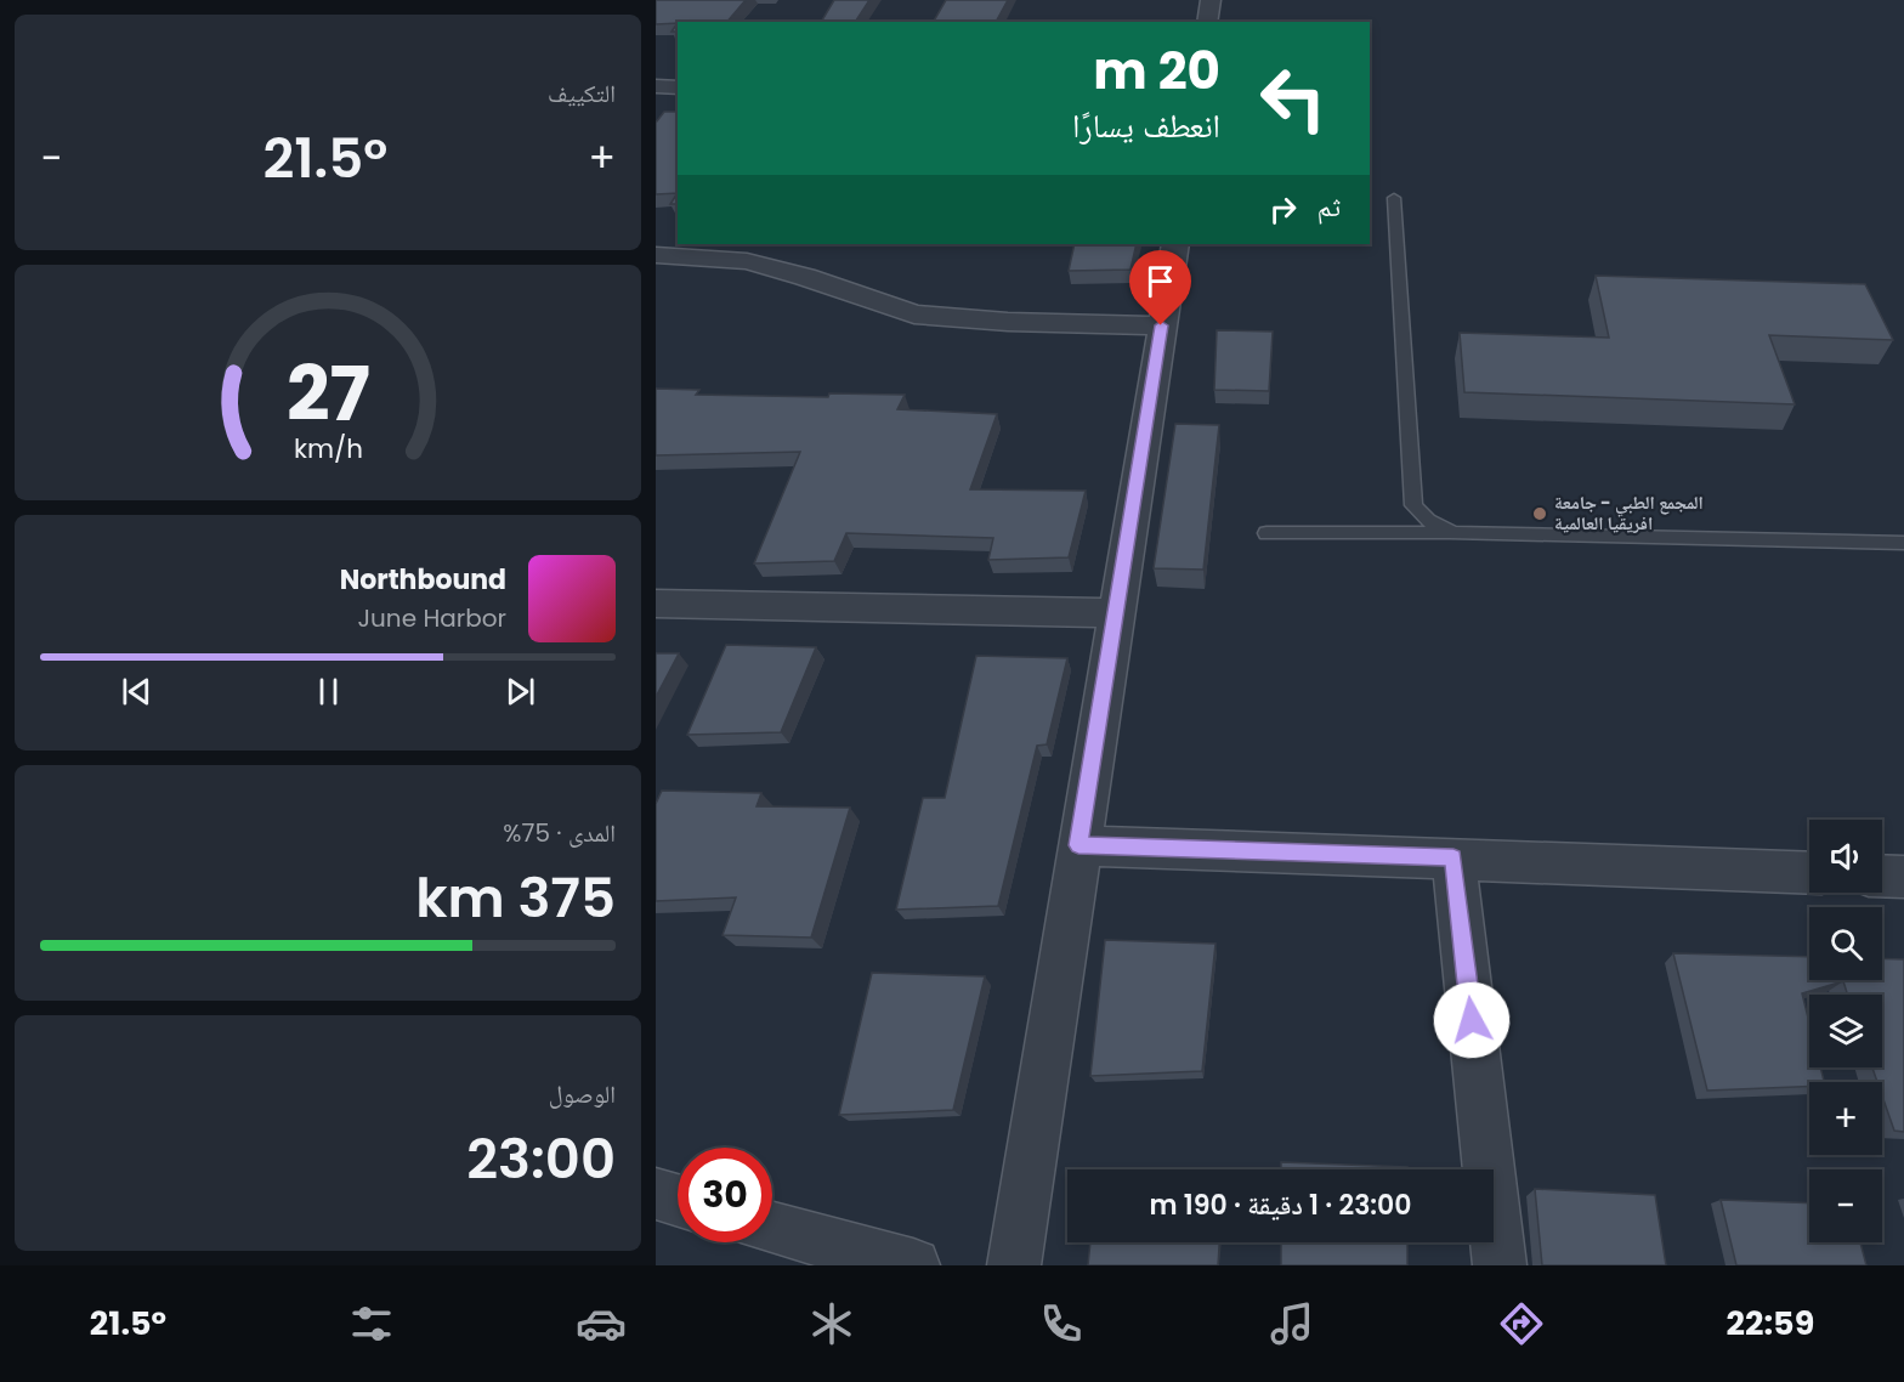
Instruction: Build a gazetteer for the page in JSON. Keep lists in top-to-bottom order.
{
  "places": ["المجمع الطبي - جامعة افريقيا العالمية"],
  "page": {
    "tile": [
      "التكييف",
      ["المدى · 75%", "375 km"],
      ["الوصول", "23:00"]
    ],
    "turn": ["20 m", "انعطف يسارًا"],
    "heat": ["−", "21.5°", "+"],
    "then": "ثم",
    "song": ["Northbound", "June Harbor"],
    "map_buttons": ["+", "−"],
    "limit": "30",
    "trip": "23:00 · 1 دقيقة · 190 m",
    "tabs": ["22:59", "21.5°"],
    "gauge": ["27", "km/h"]
  }
}
